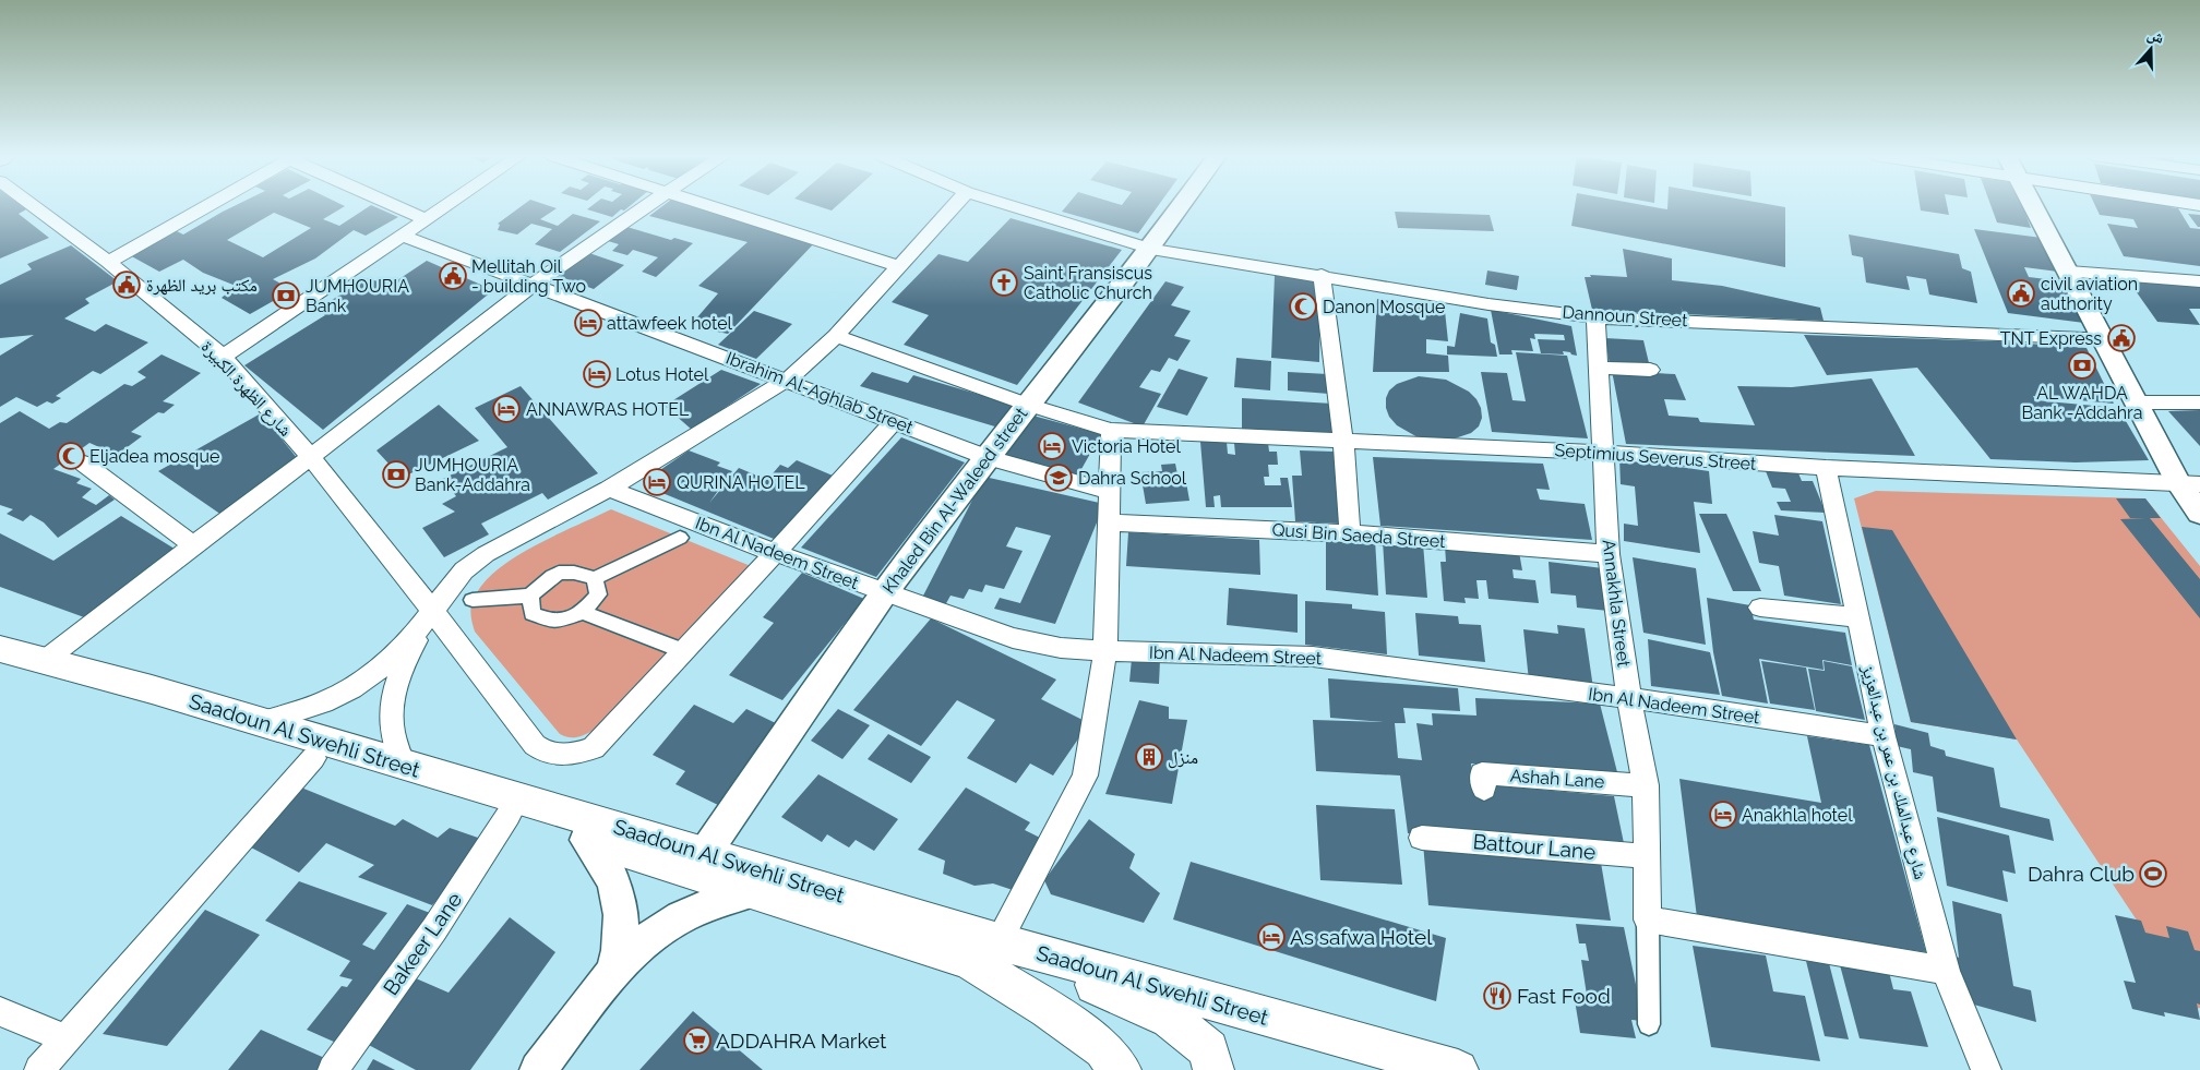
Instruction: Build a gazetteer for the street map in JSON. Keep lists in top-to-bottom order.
{
  "streets": {
    "main road": ["Saadoun Al Swehli Street"],
    "street": [
      "Dannoun ٍStreet",
      "شارع الظهرة الكبيرة",
      "Ibrahim Al-Aghlab Street",
      "Septimius Severus Street",
      "Khaled Bin Al-Waleed street",
      "Qusi Bin Saeda Street",
      "Ibn Al Nadeem Street",
      "Annakhla Street",
      "شارع عبدالملك بن عمر بن عبدالعزيز",
      "Ashah Lane",
      "Battour Lane",
      "Bakeer Lane"
    ]
  },
  "crossings": [
    ["Dannoun ٍStreet", "Khaled Bin Al-Waleed street"],
    ["Dannoun ٍStreet", "Annakhla Street"],
    ["شارع الظهرة الكبيرة", "Ibrahim Al-Aghlab Street"],
    ["شارع الظهرة الكبيرة", "Ibn Al Nadeem Street"],
    ["Ibrahim Al-Aghlab Street", "Khaled Bin Al-Waleed street"],
    ["Septimius Severus Street", "Khaled Bin Al-Waleed street"],
    ["Septimius Severus Street", "Annakhla Street"],
    ["Septimius Severus Street", "شارع عبدالملك بن عمر بن عبدالعزيز"],
    ["Khaled Bin Al-Waleed street", "Ibn Al Nadeem Street"],
    ["Khaled Bin Al-Waleed street", "Saadoun Al Swehli Street"],
    ["Qusi Bin Saeda Street", "Annakhla Street"],
    ["Ibn Al Nadeem Street", "Annakhla Street"],
    ["Ibn Al Nadeem Street", "شارع عبدالملك بن عمر بن عبدالعزيز"],
    ["Annakhla Street", "Ashah Lane"],
    ["Annakhla Street", "Battour Lane"],
    ["Saadoun Al Swehli Street", "Bakeer Lane"]
  ],
  "places": {
    "public building": [
      "Mellitah Oil - building Two",
      "مكتب بريد الظهرة",
      "civil aviation authority",
      "TNT Express"
    ],
    "church": ["Saint Fransiscus Catholic Church"],
    "bank": ["JUMHOURIA Bank", "AL WAHDA Bank -Addahra", "JUMHOURIA Bank-Addahra"],
    "mosque": ["Danon Mosque", "Eljadea mosque"],
    "hotel": [
      "attawfeek hotel",
      "Lotus Hotel",
      "ANNAWRAS HOTEL",
      "Victoria Hotel",
      "QURINA HOTEL",
      "Anakhla hotel",
      "As safwa Hotel"
    ],
    "school or university": ["Dahra School"],
    "building": ["منزل"],
    "sports": ["Dahra Club"],
    "restaurant": ["Fast Food"],
    "supermarket": ["ADDAHRA Market"]
  },
  "north": "top"
}
